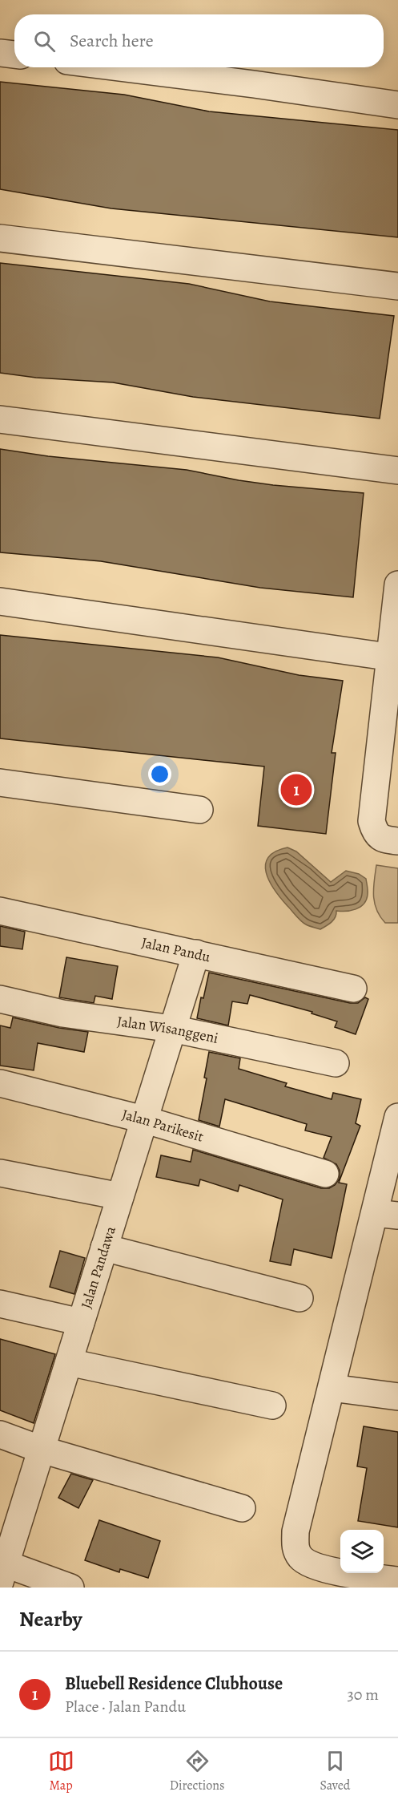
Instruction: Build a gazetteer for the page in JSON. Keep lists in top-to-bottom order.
{
  "streets": {
    "street": [
      "Jalan Pandu",
      "Jalan Wisanggeni",
      "Jalan Parikesit",
      "Jalan Pandawa"
    ]
  },
  "crossings": [
    ["Jalan Pandu", "Jalan Pandawa"],
    ["Jalan Wisanggeni", "Jalan Pandawa"],
    ["Jalan Parikesit", "Jalan Pandawa"]
  ],
  "page": {
    "search": "Search here",
    "pins": "1",
    "heading": "Nearby",
    "list": [
      {
        "mark": "1",
        "name": "Bluebell Residence Clubhouse",
        "note": "Place · Jalan Pandu",
        "value": "30 m"
      }
    ],
    "nav": ["Map", "Directions", "Saved"]
  }
}
